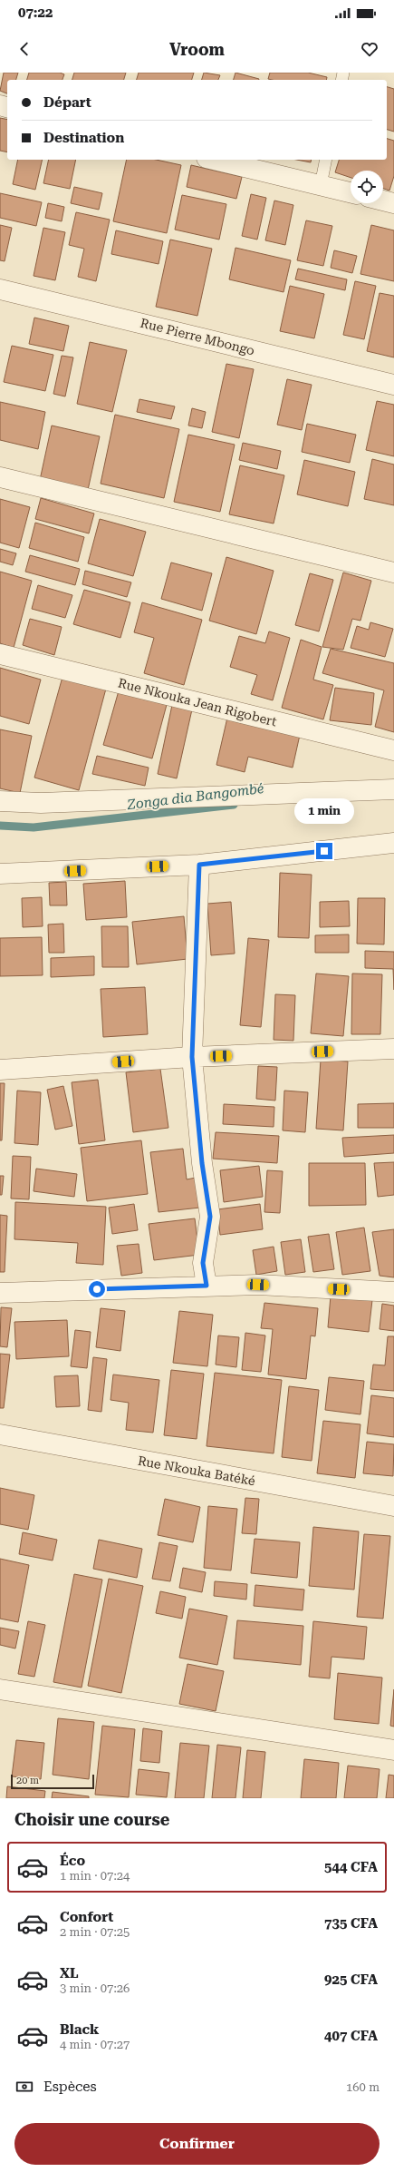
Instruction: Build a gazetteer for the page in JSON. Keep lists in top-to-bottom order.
{
  "streets": {
    "street": ["Rue Pierre Mbongo", "Rue Nkouka Jean Rigobert", "Rue Nkouka Batéké"]
  },
  "water": ["Zonga dia Bangombé"],
  "scale_bar": "20 m",
  "page": {
    "status": "07:22",
    "header": "Vroom",
    "banner": ["Départ", "Destination"],
    "bubble": "1 min",
    "scale": "20 m",
    "heading": "Choisir une course",
    "list": [
      {
        "name": "Éco",
        "note": "1 min · 07:24",
        "value": "544 CFA"
      },
      {
        "name": "Confort",
        "note": "2 min · 07:25",
        "value": "735 CFA"
      },
      {
        "name": "XL",
        "note": "3 min · 07:26",
        "value": "925 CFA"
      },
      {
        "name": "Black",
        "note": "4 min · 07:27",
        "value": "407 CFA"
      }
    ],
    "pay": ["Espèces", "160 m"],
    "buttons": "Confirmer"
  }
}
